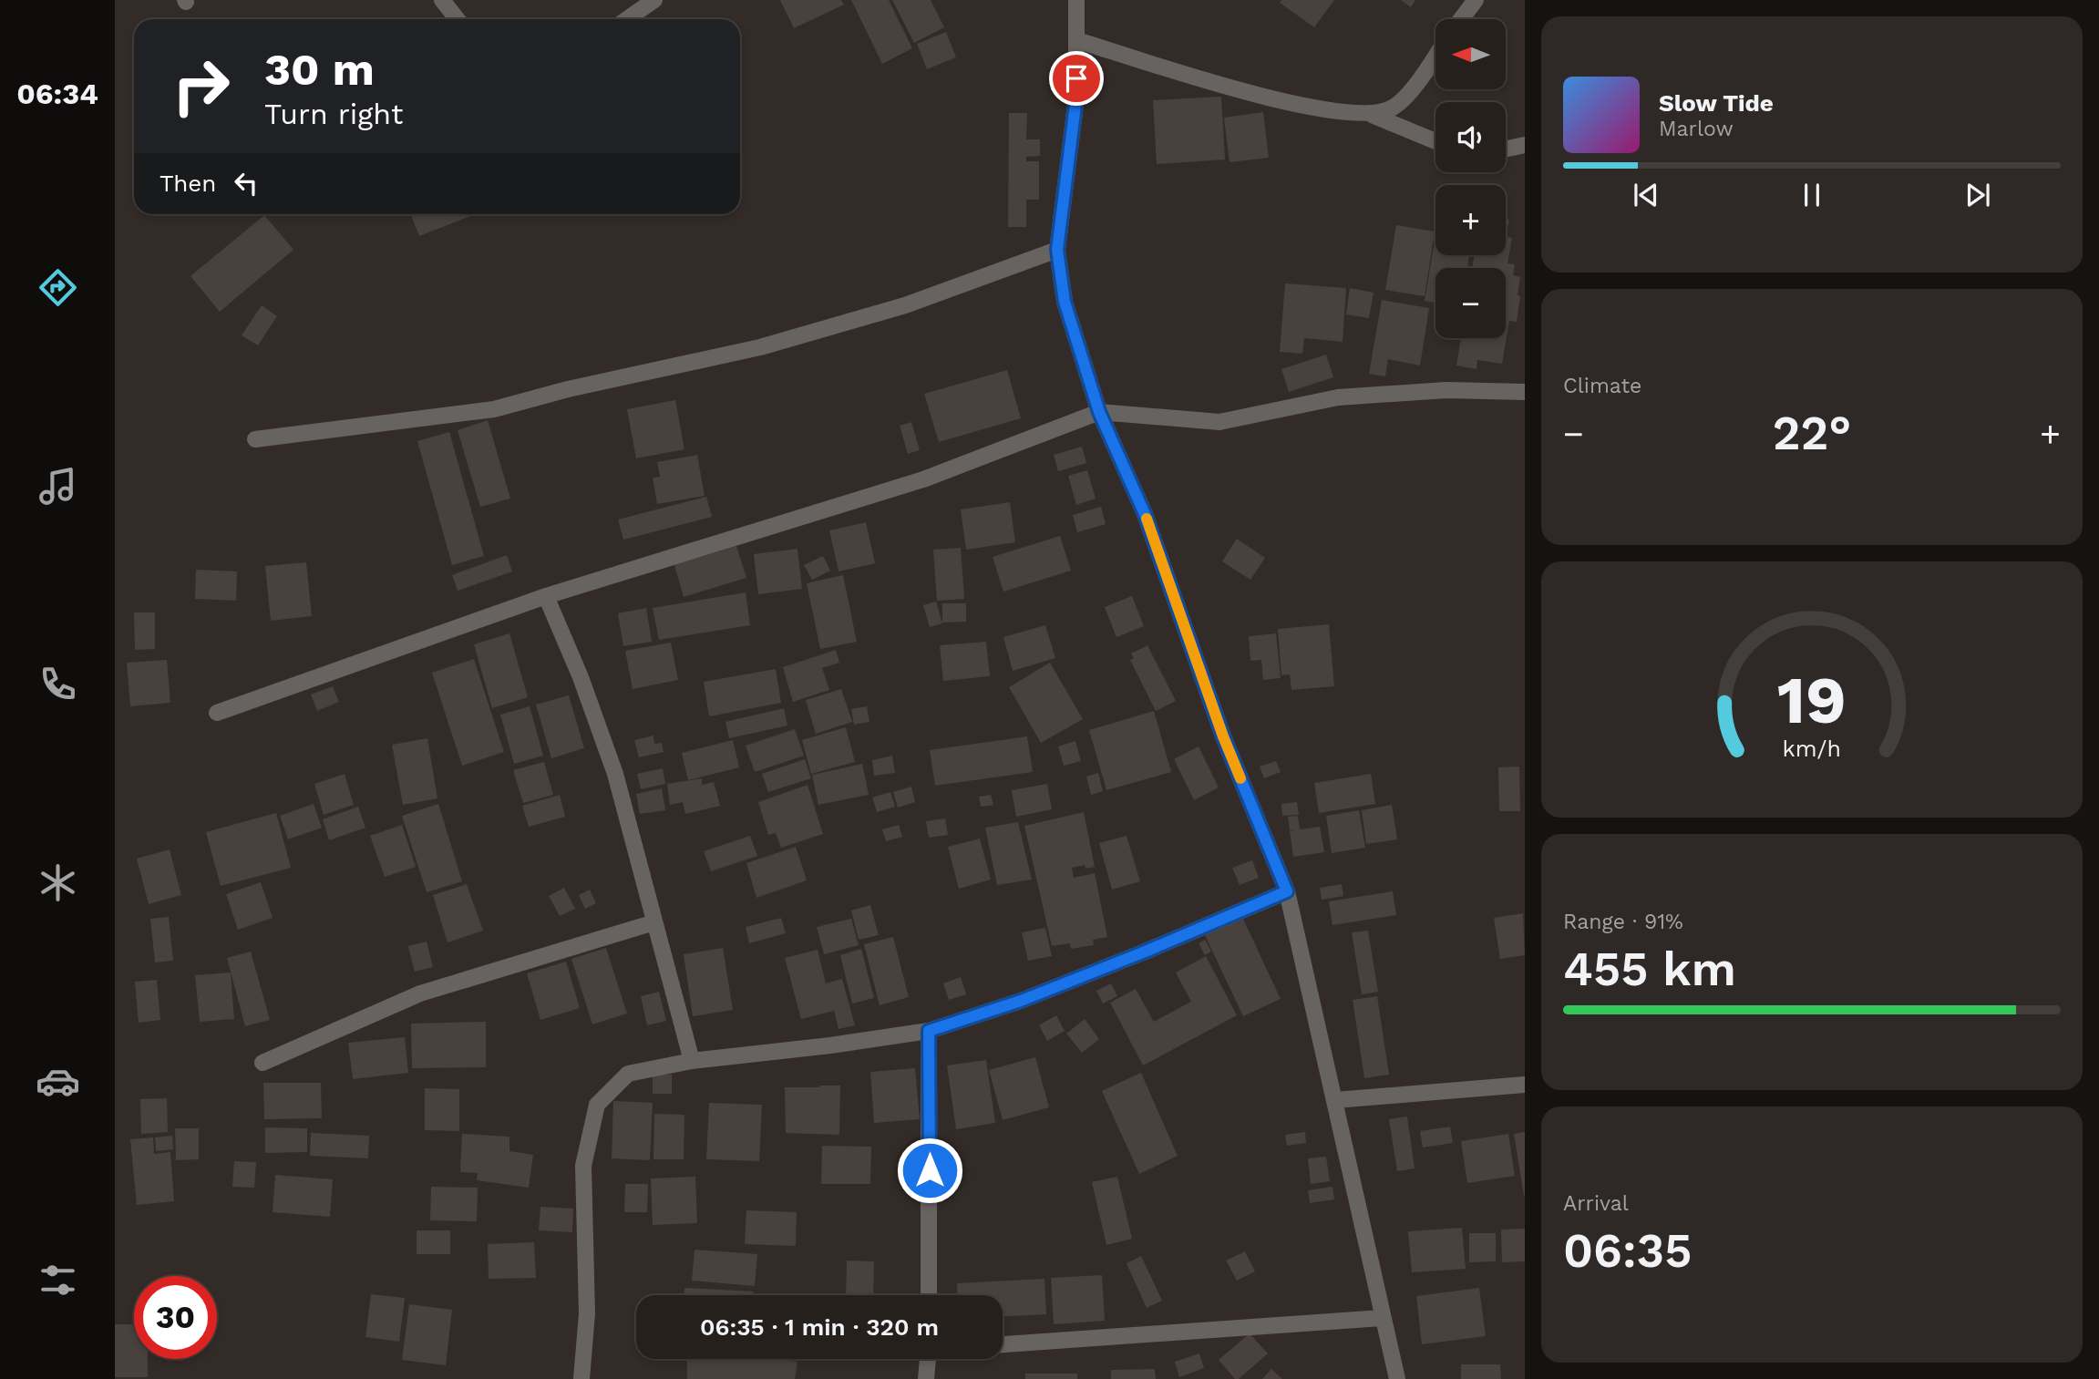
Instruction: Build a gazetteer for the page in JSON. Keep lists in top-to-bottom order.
{
  "north": "left",
  "page": {
    "tabs": "06:34",
    "map_buttons": ["+", "−"],
    "turn": ["30 m", "Turn right"],
    "song": ["Slow Tide", "Marlow"],
    "then": "Then",
    "tile": [
      "Climate",
      ["Range · 91%", "455 km"],
      ["Arrival", "06:35"]
    ],
    "heat": ["−", "22°", "+"],
    "limit": "30",
    "trip": "06:35 · 1 min · 320 m",
    "gauge": ["19", "km/h"]
  }
}
